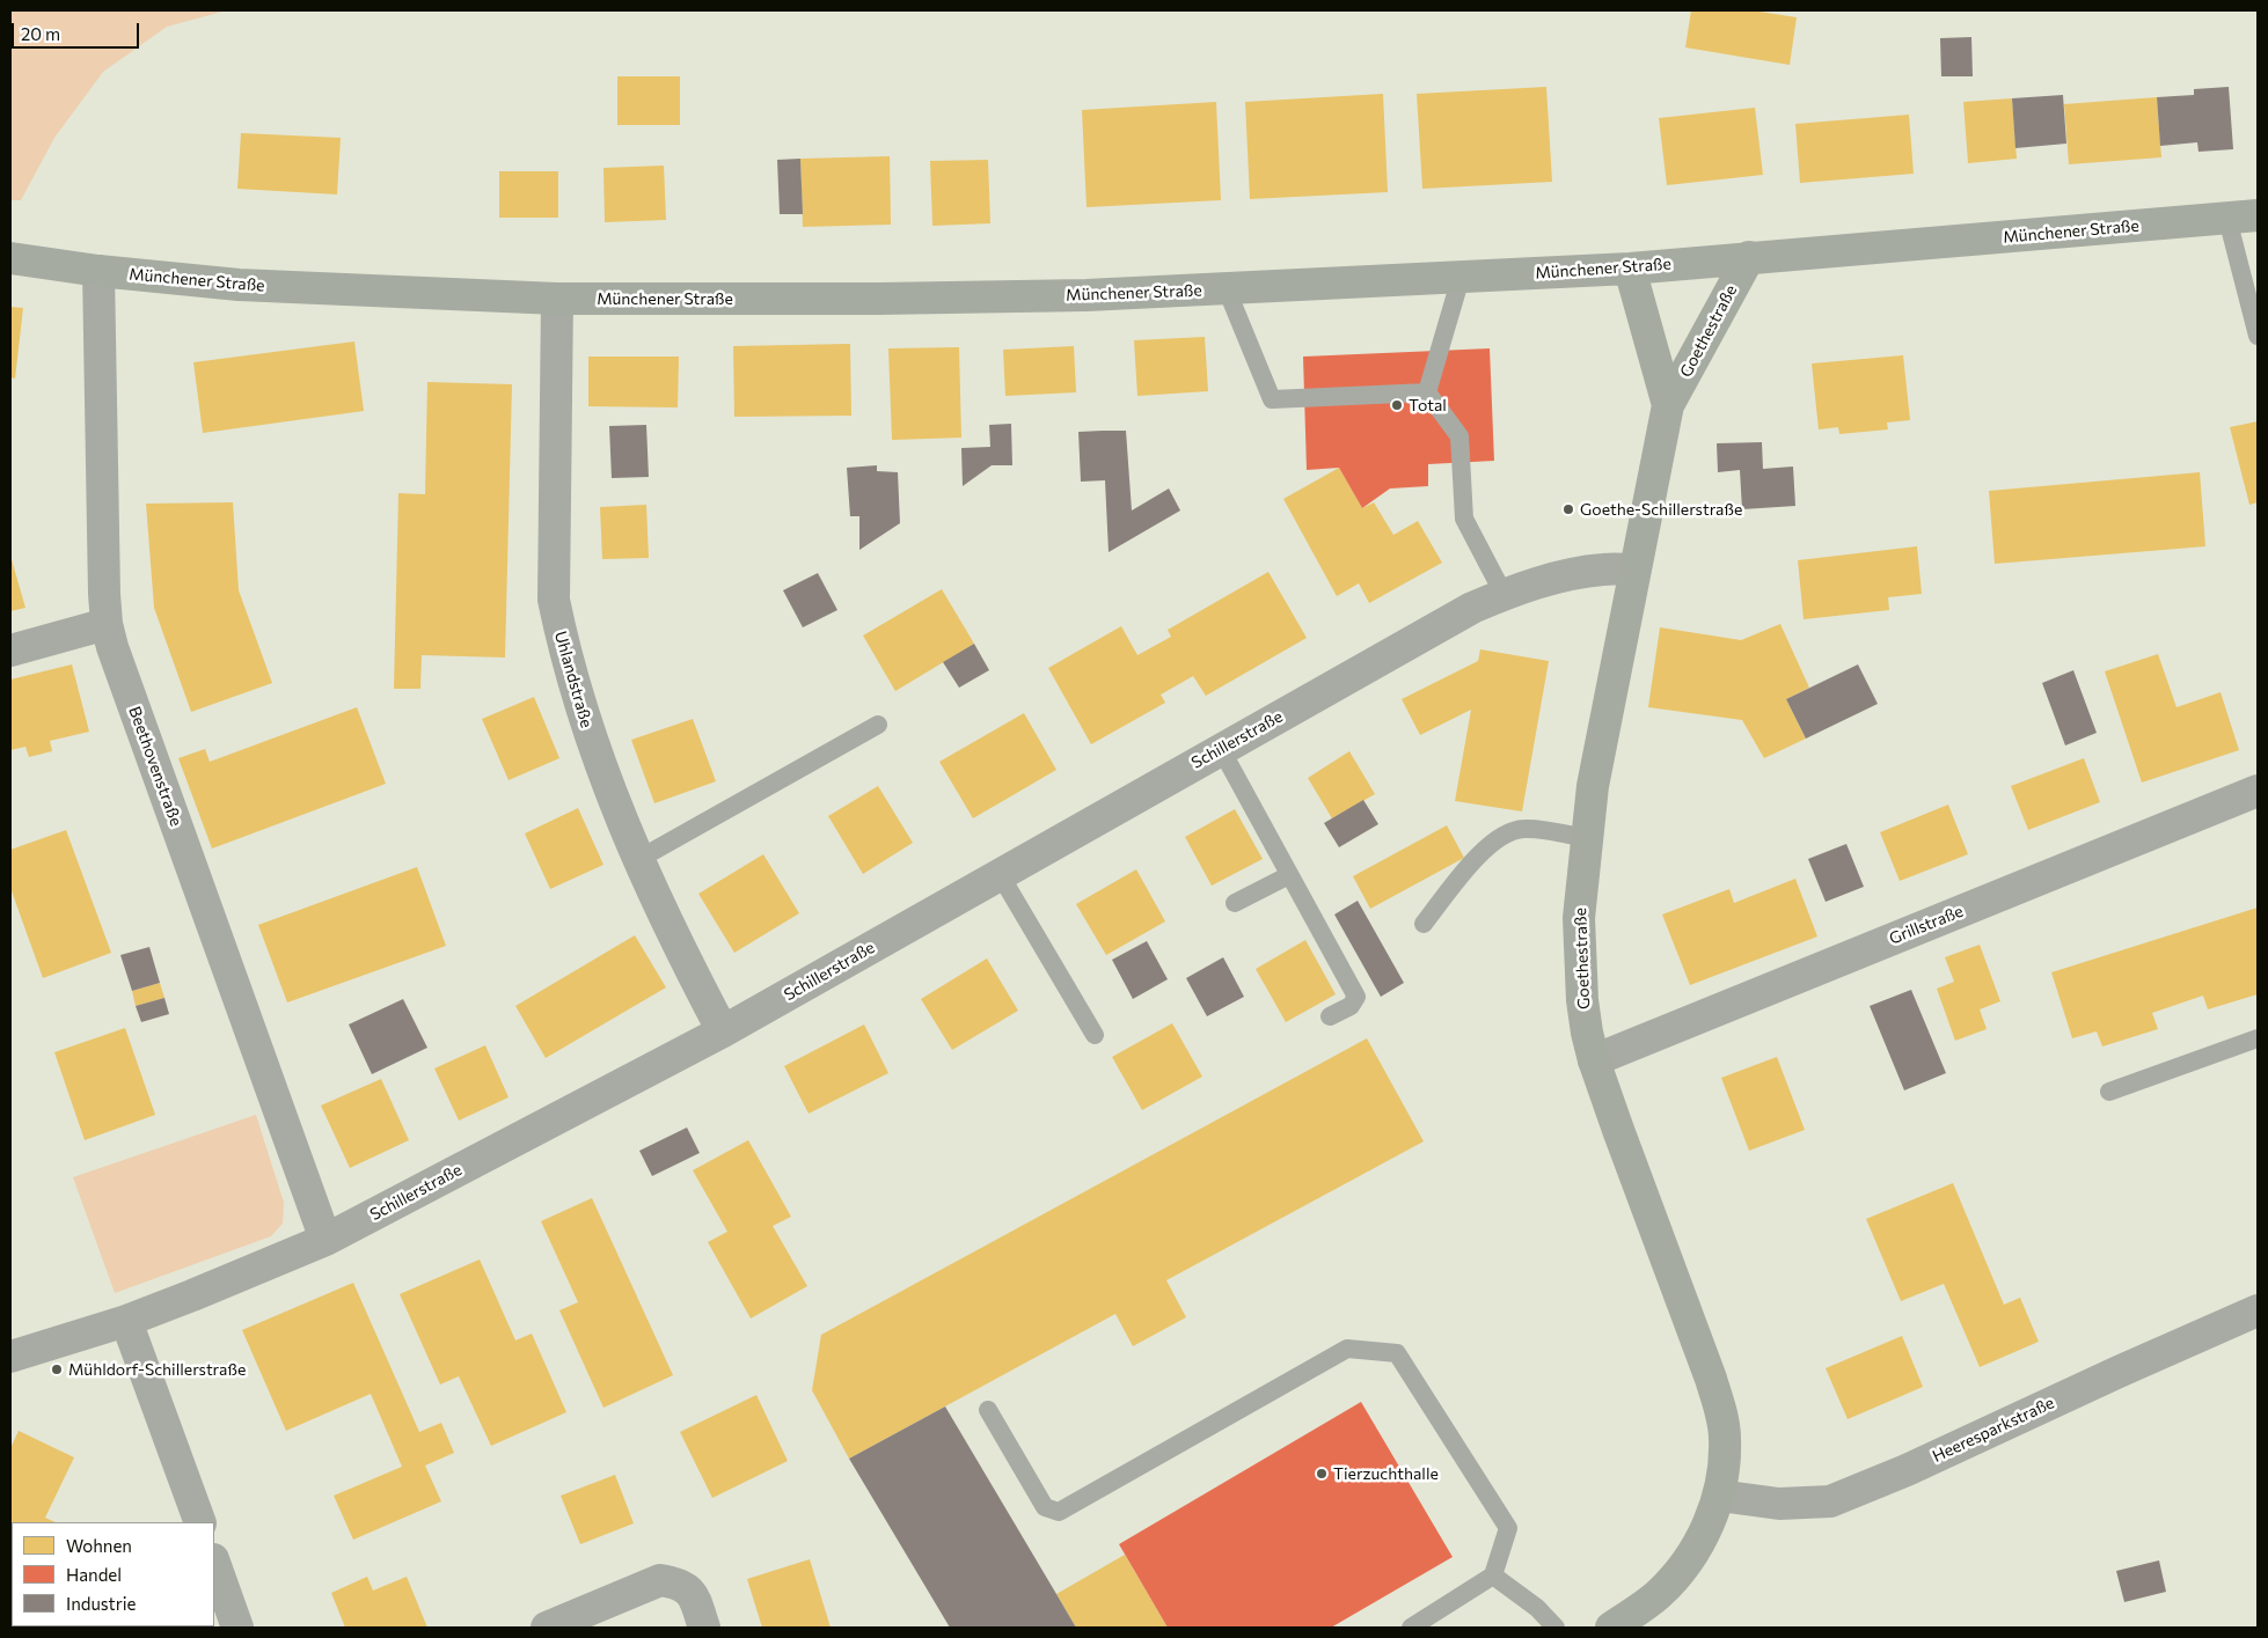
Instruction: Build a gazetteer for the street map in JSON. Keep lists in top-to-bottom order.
{
  "streets": {
    "street": [
      "Münchener Straße",
      "Goethestraße",
      "Uhlandstraße",
      "Schillerstraße",
      "Beethovenstraße",
      "Grillstraße",
      "Heeresparkstraße"
    ]
  },
  "crossings": [
    ["Münchener Straße", "Goethestraße"],
    ["Münchener Straße", "Uhlandstraße"],
    ["Münchener Straße", "Beethovenstraße"],
    ["Goethestraße", "Schillerstraße"],
    ["Goethestraße", "Grillstraße"],
    ["Goethestraße", "Heeresparkstraße"],
    ["Uhlandstraße", "Schillerstraße"],
    ["Schillerstraße", "Beethovenstraße"]
  ],
  "places": [
    "Total",
    "Goethe-Schillerstraße",
    "Mühldorf-Schillerstraße",
    "Tierzuchthalle"
  ],
  "legend": ["Wohnen", "Handel", "Industrie"],
  "scale_bar": "20 m"
}
